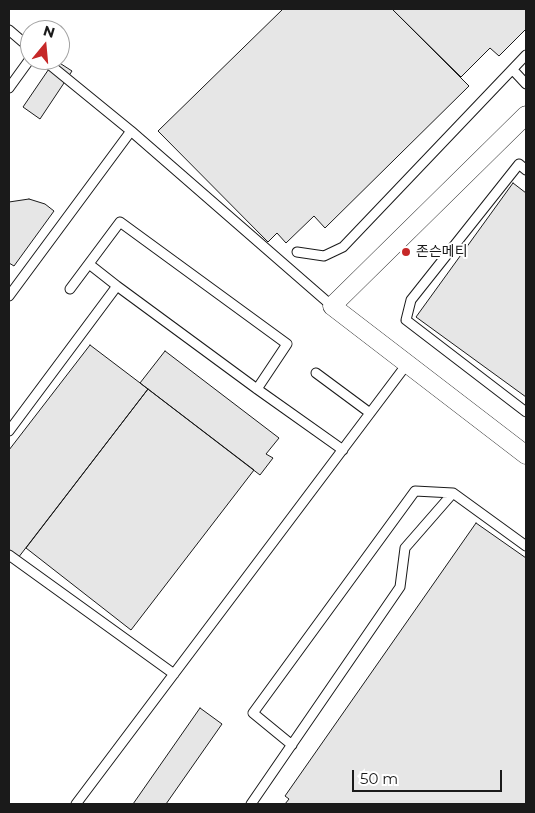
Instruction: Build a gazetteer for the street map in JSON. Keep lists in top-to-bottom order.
{
  "places": ["존슨메티"],
  "scale_bar": "50 m",
  "north": "top"
}
